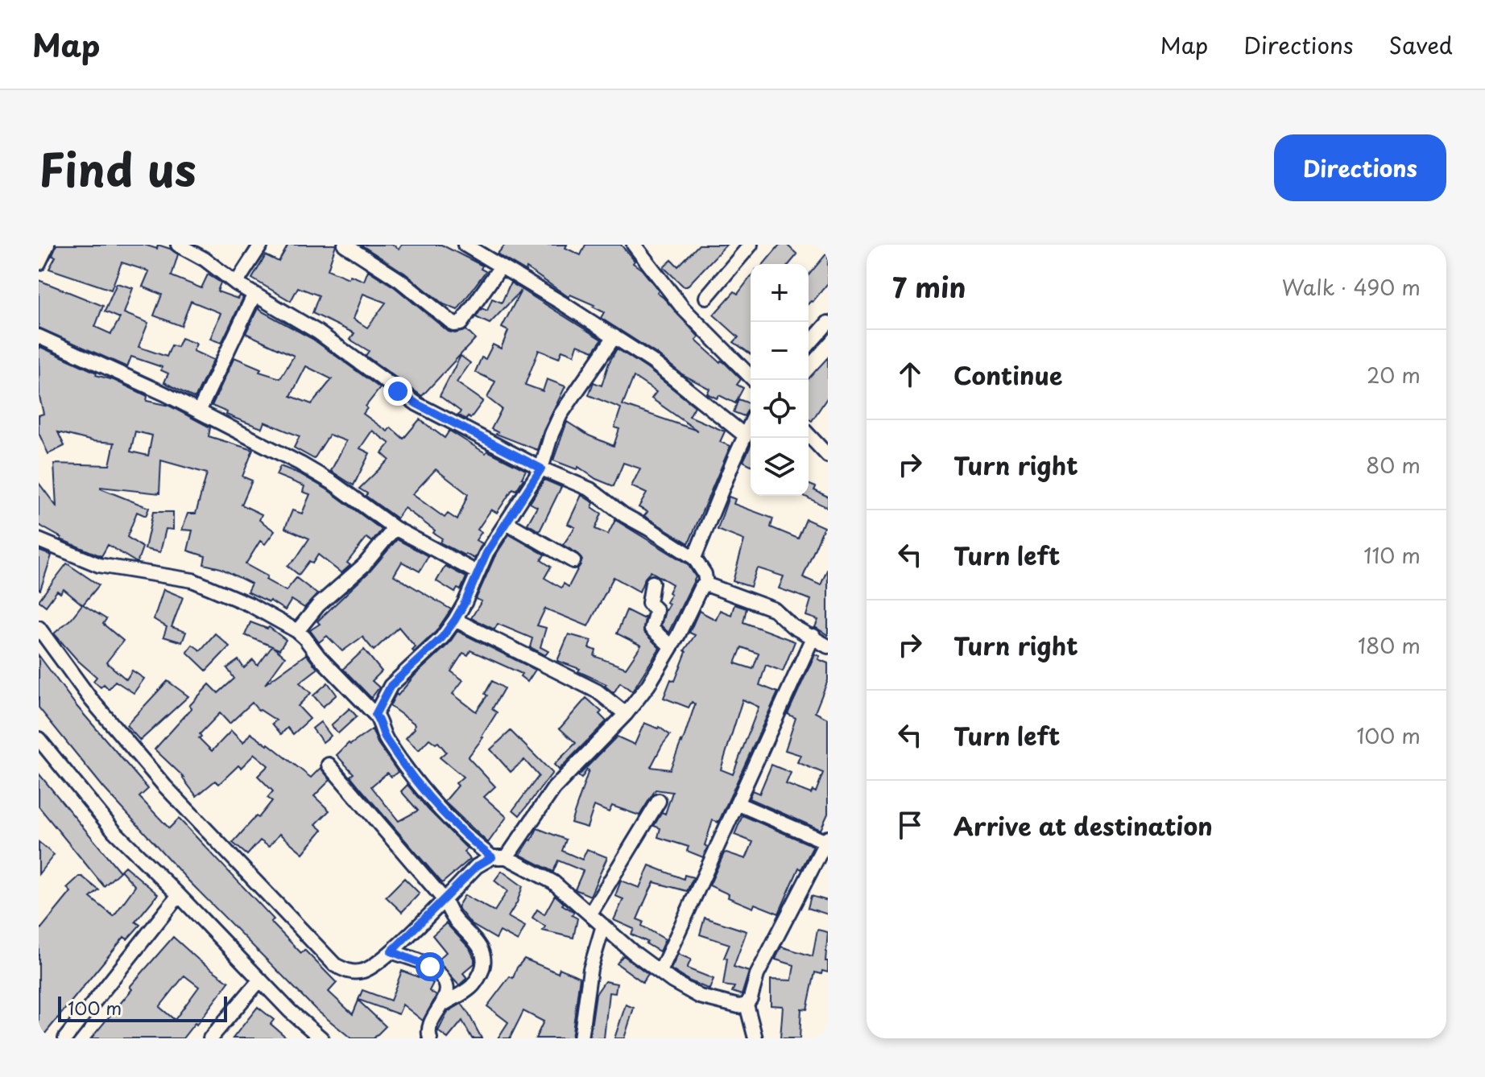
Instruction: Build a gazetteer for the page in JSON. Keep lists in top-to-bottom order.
{
  "scale_bar": "100 m",
  "page": {
    "header": "Map",
    "nav": ["Map", "Directions", "Saved"],
    "title": "Find us",
    "buttons": "Directions",
    "heading": ["7 min", "Walk · 490 m"],
    "map_buttons": ["+", "−"],
    "list": [
      ["Continue", "20 m"],
      ["Turn right", "80 m"],
      ["Turn left", "110 m"],
      ["Turn right", "180 m"],
      ["Turn left", "100 m"],
      "Arrive at destination"
    ],
    "scale": "100 m"
  }
}
